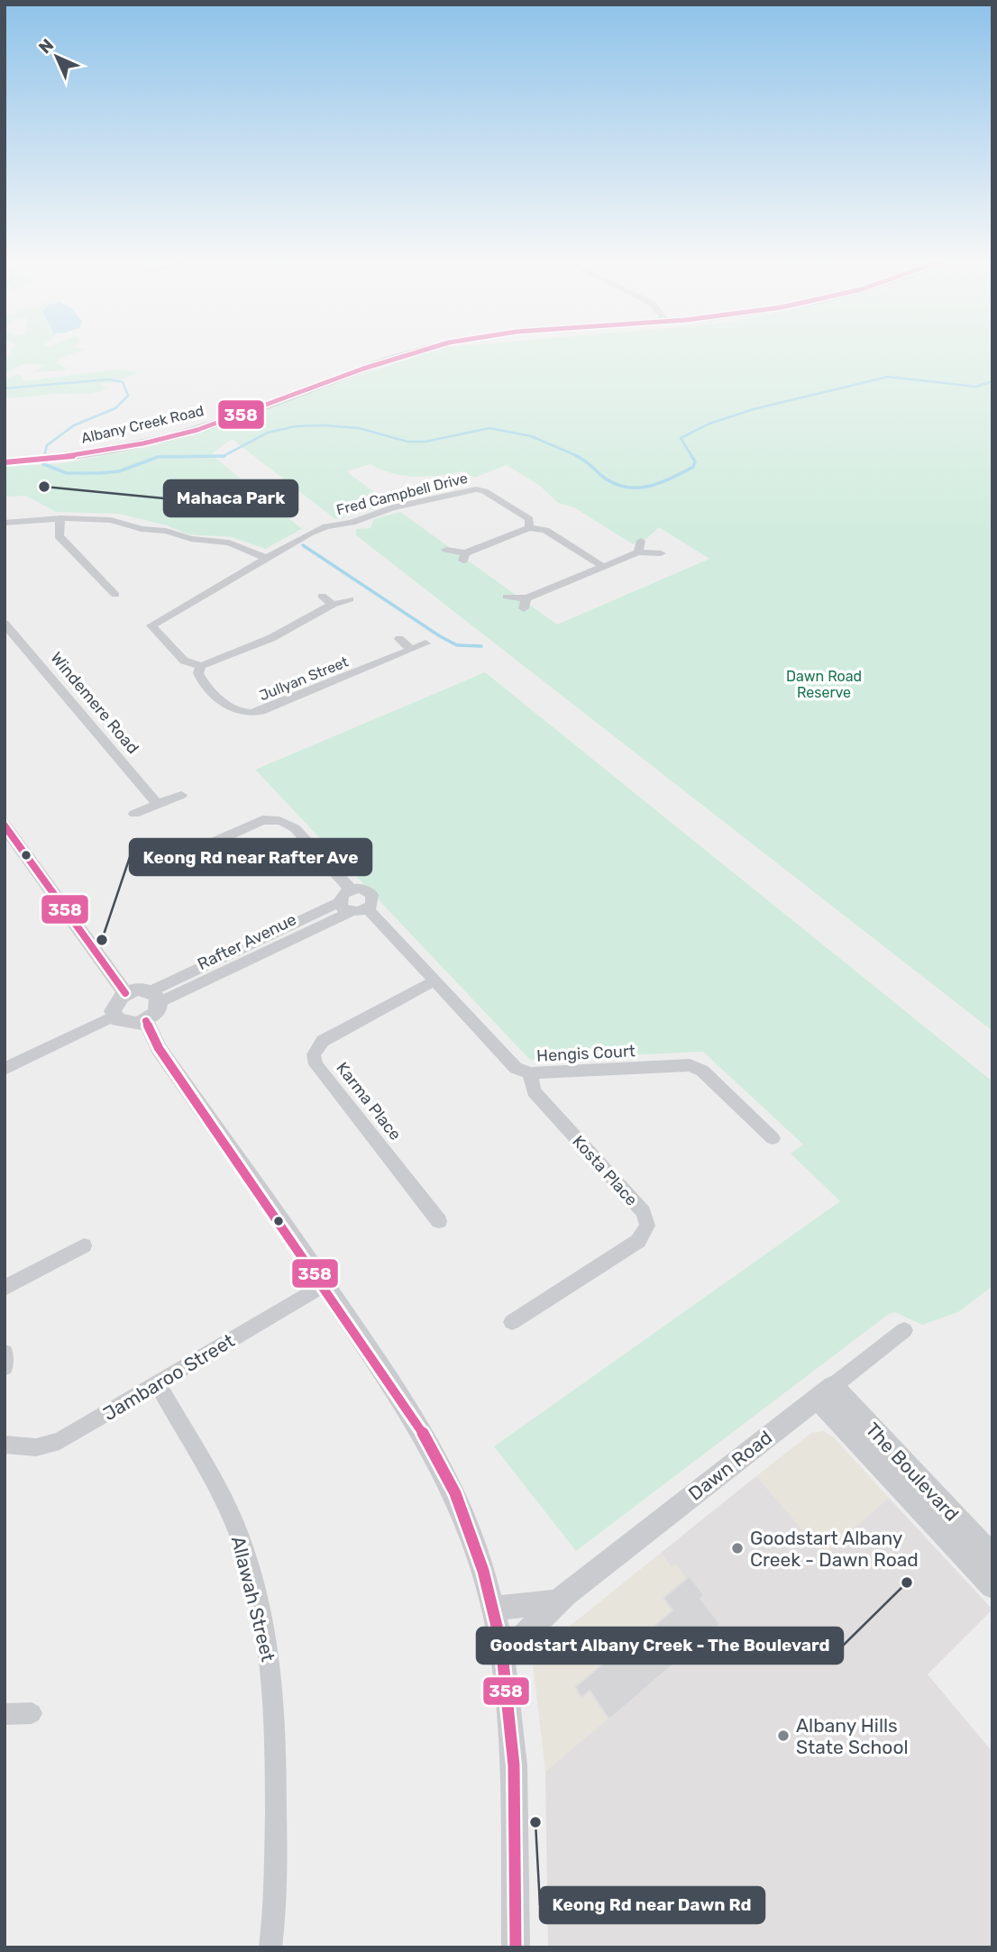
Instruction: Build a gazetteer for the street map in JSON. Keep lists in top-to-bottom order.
{
  "streets": {
    "main road": ["Albany Creek Road"],
    "street": [
      "Fred Campbell Drive",
      "Jullyan Street",
      "Windemere Road",
      "Rafter Avenue",
      "Hengis Court",
      "Karma Place",
      "Kosta Place",
      "Jambaroo Street",
      "Dawn Road",
      "The Boulevard",
      "Allawah Street"
    ]
  },
  "crossings": [
    ["Rafter Avenue", "Hengis Court"],
    ["Hengis Court", "Karma Place"],
    ["Hengis Court", "Kosta Place"],
    ["Jambaroo Street", "Allawah Street"],
    ["Dawn Road", "The Boulevard"]
  ],
  "parks": ["Dawn Road Reserve"],
  "places": [
    "Mahaca Park",
    "Keong Rd near Rafter Ave",
    "Goodstart Albany Creek - Dawn Road",
    "Goodstart Albany Creek - The Boulevard",
    "Albany Hills State School",
    "Keong Rd near Dawn Rd"
  ],
  "lines": ["transit line 358"],
  "north": "top left"
}
